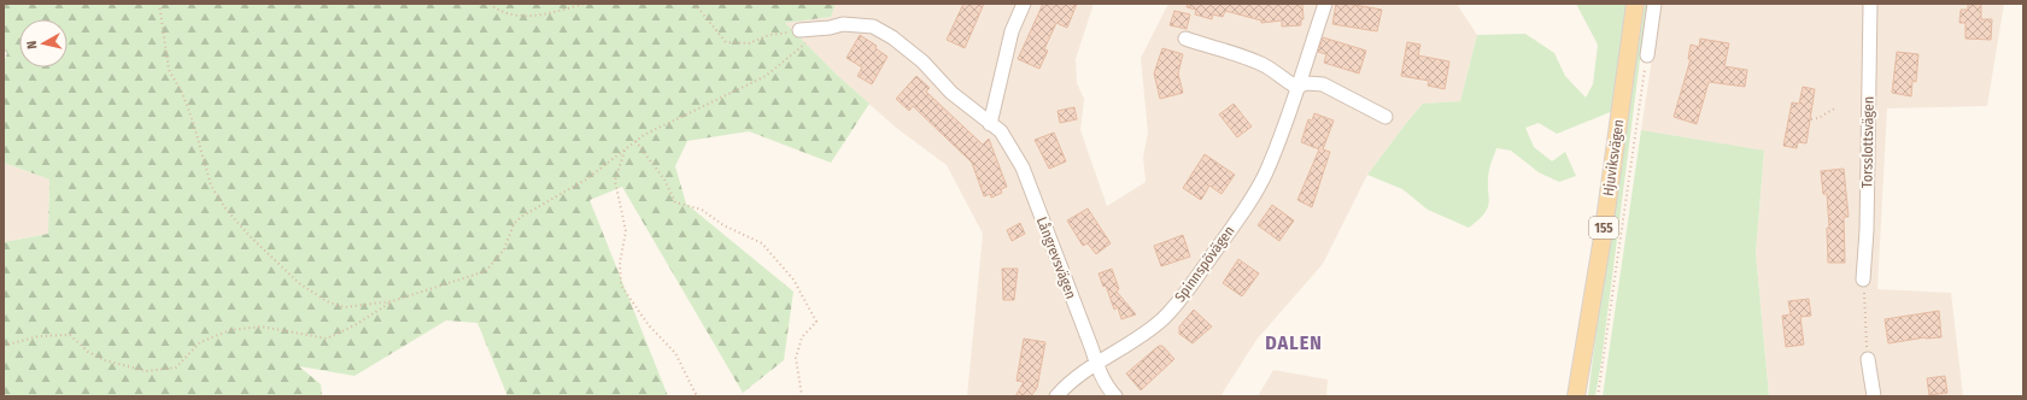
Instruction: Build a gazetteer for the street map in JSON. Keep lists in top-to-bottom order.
{
  "streets": {
    "main road": ["Hjuviksvägen", "155"],
    "street": ["Torsslottsvägen", "Långrevsvägen", "Spinnspövägen"]
  },
  "crossings": [
    ["Långrevsvägen", "Spinnspövägen"]
  ],
  "districts": ["DALEN"],
  "north": "left"
}
